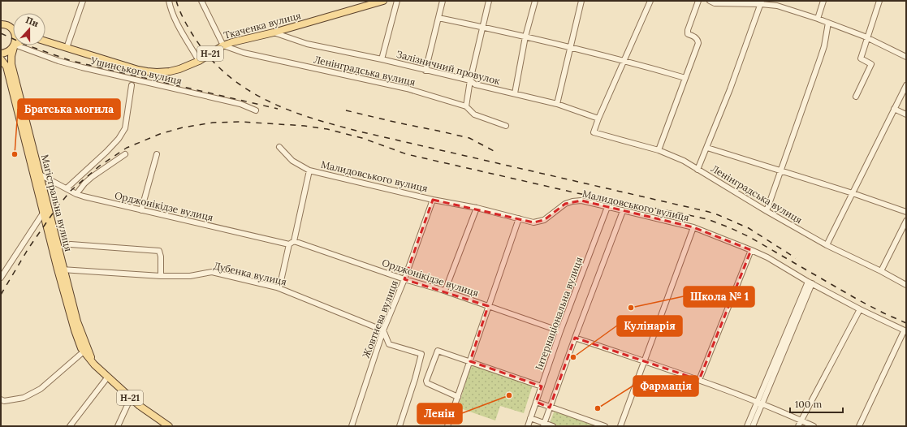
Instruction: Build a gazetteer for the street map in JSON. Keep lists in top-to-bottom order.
{
  "streets": {
    "main road": ["Ткаченка вулиця", "Н-21", "Магістральна вулиця"],
    "street": [
      "Залізничний провулок",
      "Ушинського вулиця",
      "Ленінградська вулиця",
      "Малидовського вулиця",
      "Орджонікідзе вулиця",
      "Дубенка вулиця",
      "Інтернаціональна вулиця",
      "Жовтнева вулиця"
    ]
  },
  "crossings": [
    ["Ткаченка вулиця", "Залізничний провулок"],
    ["Ткаченка вулиця", "Ленінградська вулиця"],
    ["Залізничний провулок", "Ленінградська вулиця"],
    ["Малидовського вулиця", "Інтернаціональна вулиця"],
    ["Малидовського вулиця", "Жовтнева вулиця"],
    ["Магістральна вулиця", "Орджонікідзе вулиця"],
    ["Магістральна вулиця", "Дубенка вулиця"],
    ["Орджонікідзе вулиця", "Інтернаціональна вулиця"],
    ["Орджонікідзе вулиця", "Жовтнева вулиця"],
    ["Дубенка вулиця", "Жовтнева вулиця"]
  ],
  "places": [
    "Братська могила",
    "Школа № 1",
    "Кулінарія",
    "Ленін",
    "Фармація"
  ],
  "scale_bar": "100 m",
  "north": "top"
}
